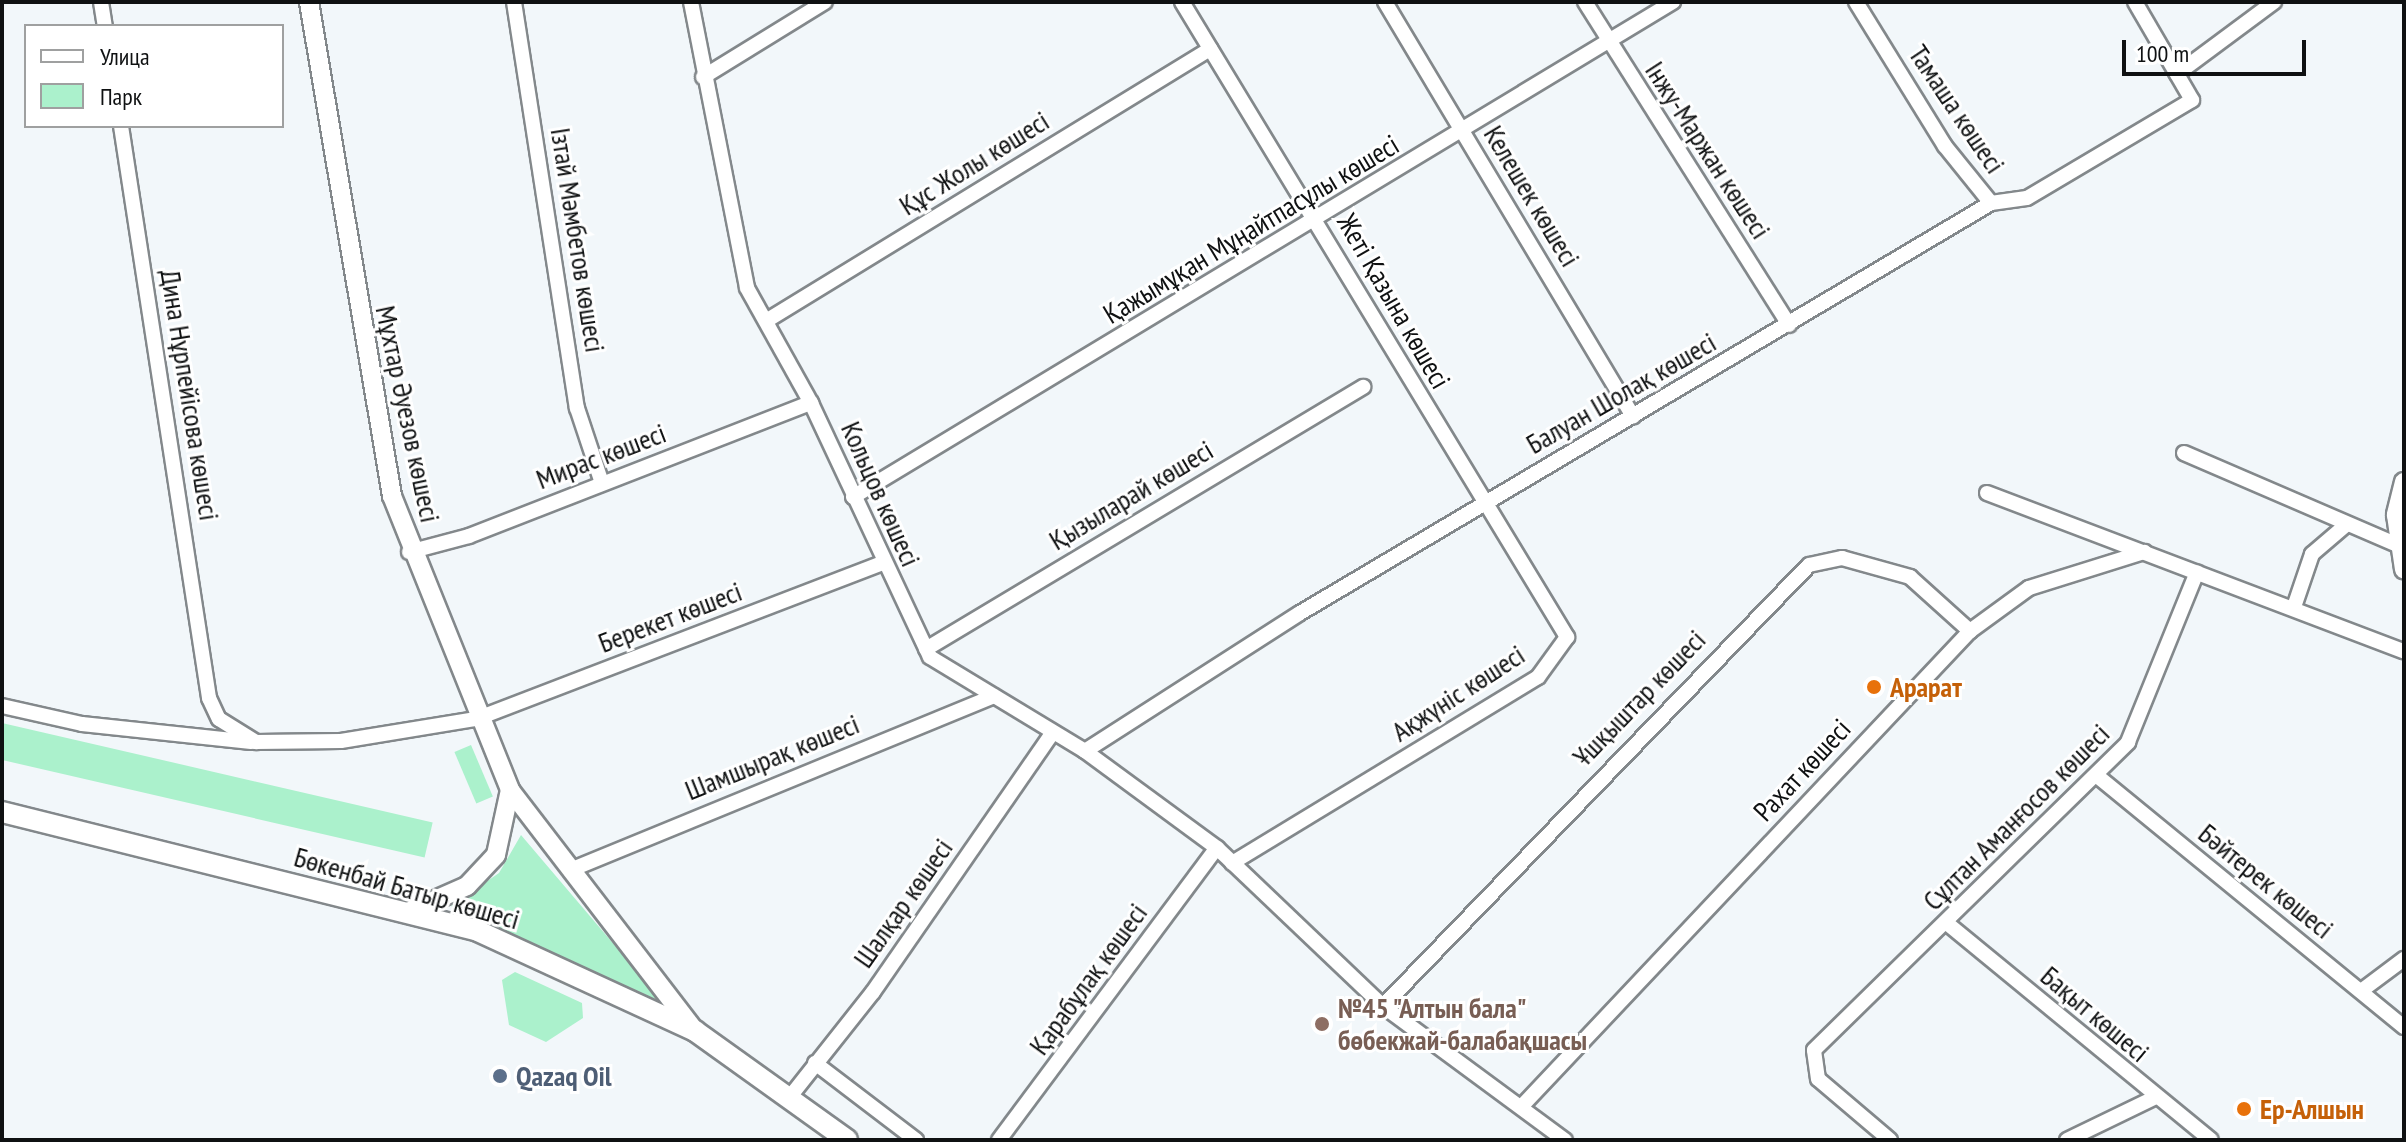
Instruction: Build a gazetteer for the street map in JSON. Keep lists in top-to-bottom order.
{
  "streets": {
    "main road": ["Бөкенбай Батыр көшесі"],
    "street": [
      "Тамаша көшесі",
      "Інжу-Маржан көшесі",
      "Құс Жолы көшесі",
      "Келешек көшесі",
      "Қажымұқан Мұңайтпасұлы көшесі",
      "Ізтай Мәмбетов көшесі",
      "Жеті Қазына көшесі",
      "Балуан Шолақ көшесі",
      "Дина Нұрпейісова көшесі",
      "Мұхтар Әуезов көшесі",
      "Мирас көшесі",
      "Кольцов көшесі",
      "Қызыларай көшесі",
      "Берекет көшесі",
      "Ақжүніс көшесі",
      "Ұшқыштар көшесі",
      "Шамшырақ көшесі",
      "Рахат көшесі",
      "Сұлтан Аманғосов көшесі",
      "Бәйтерек көшесі",
      "Шалқар көшесі",
      "Қарабұлақ көшесі",
      "Бақыт көшесі"
    ]
  },
  "crossings": [
    ["Тамаша көшесі", "Балуан Шолақ көшесі"],
    ["Інжу-Маржан көшесі", "Қажымұқан Мұңайтпасұлы көшесі"],
    ["Інжу-Маржан көшесі", "Балуан Шолақ көшесі"],
    ["Құс Жолы көшесі", "Жеті Қазына көшесі"],
    ["Құс Жолы көшесі", "Кольцов көшесі"],
    ["Келешек көшесі", "Қажымұқан Мұңайтпасұлы көшесі"],
    ["Келешек көшесі", "Балуан Шолақ көшесі"],
    ["Қажымұқан Мұңайтпасұлы көшесі", "Жеті Қазына көшесі"],
    ["Қажымұқан Мұңайтпасұлы көшесі", "Кольцов көшесі"],
    ["Ізтай Мәмбетов көшесі", "Мирас көшесі"],
    ["Жеті Қазына көшесі", "Балуан Шолақ көшесі"],
    ["Жеті Қазына көшесі", "Ақжүніс көшесі"],
    ["Балуан Шолақ көшесі", "Кольцов көшесі"],
    ["Балуан Шолақ көшесі", "Ақжүніс көшесі"],
    ["Дина Нұрпейісова көшесі", "Берекет көшесі"],
    ["Мұхтар Әуезов көшесі", "Мирас көшесі"],
    ["Мұхтар Әуезов көшесі", "Берекет көшесі"],
    ["Мұхтар Әуезов көшесі", "Шамшырақ көшесі"],
    ["Мұхтар Әуезов көшесі", "Бөкенбай Батыр көшесі"],
    ["Мирас көшесі", "Кольцов көшесі"],
    ["Кольцов көшесі", "Қызыларай көшесі"],
    ["Кольцов көшесі", "Берекет көшесі"],
    ["Кольцов көшесі", "Ақжүніс көшесі"],
    ["Кольцов көшесі", "Ұшқыштар көшесі"],
    ["Кольцов көшесі", "Шамшырақ көшесі"],
    ["Кольцов көшесі", "Рахат көшесі"],
    ["Кольцов көшесі", "Шалқар көшесі"],
    ["Кольцов көшесі", "Қарабұлақ көшесі"],
    ["Ұшқыштар көшесі", "Рахат көшесі"],
    ["Сұлтан Аманғосов көшесі", "Бәйтерек көшесі"],
    ["Сұлтан Аманғосов көшесі", "Бақыт көшесі"],
    ["Бөкенбай Батыр көшесі", "Шалқар көшесі"]
  ],
  "places": [
    "Арарат",
    "№45 \"Алтын бала\" бөбекжай-балабақшасы",
    "Qazaq Oil",
    "Ер-Алшын"
  ],
  "legend": ["Улица", "Парк"],
  "scale_bar": "100 m"
}
